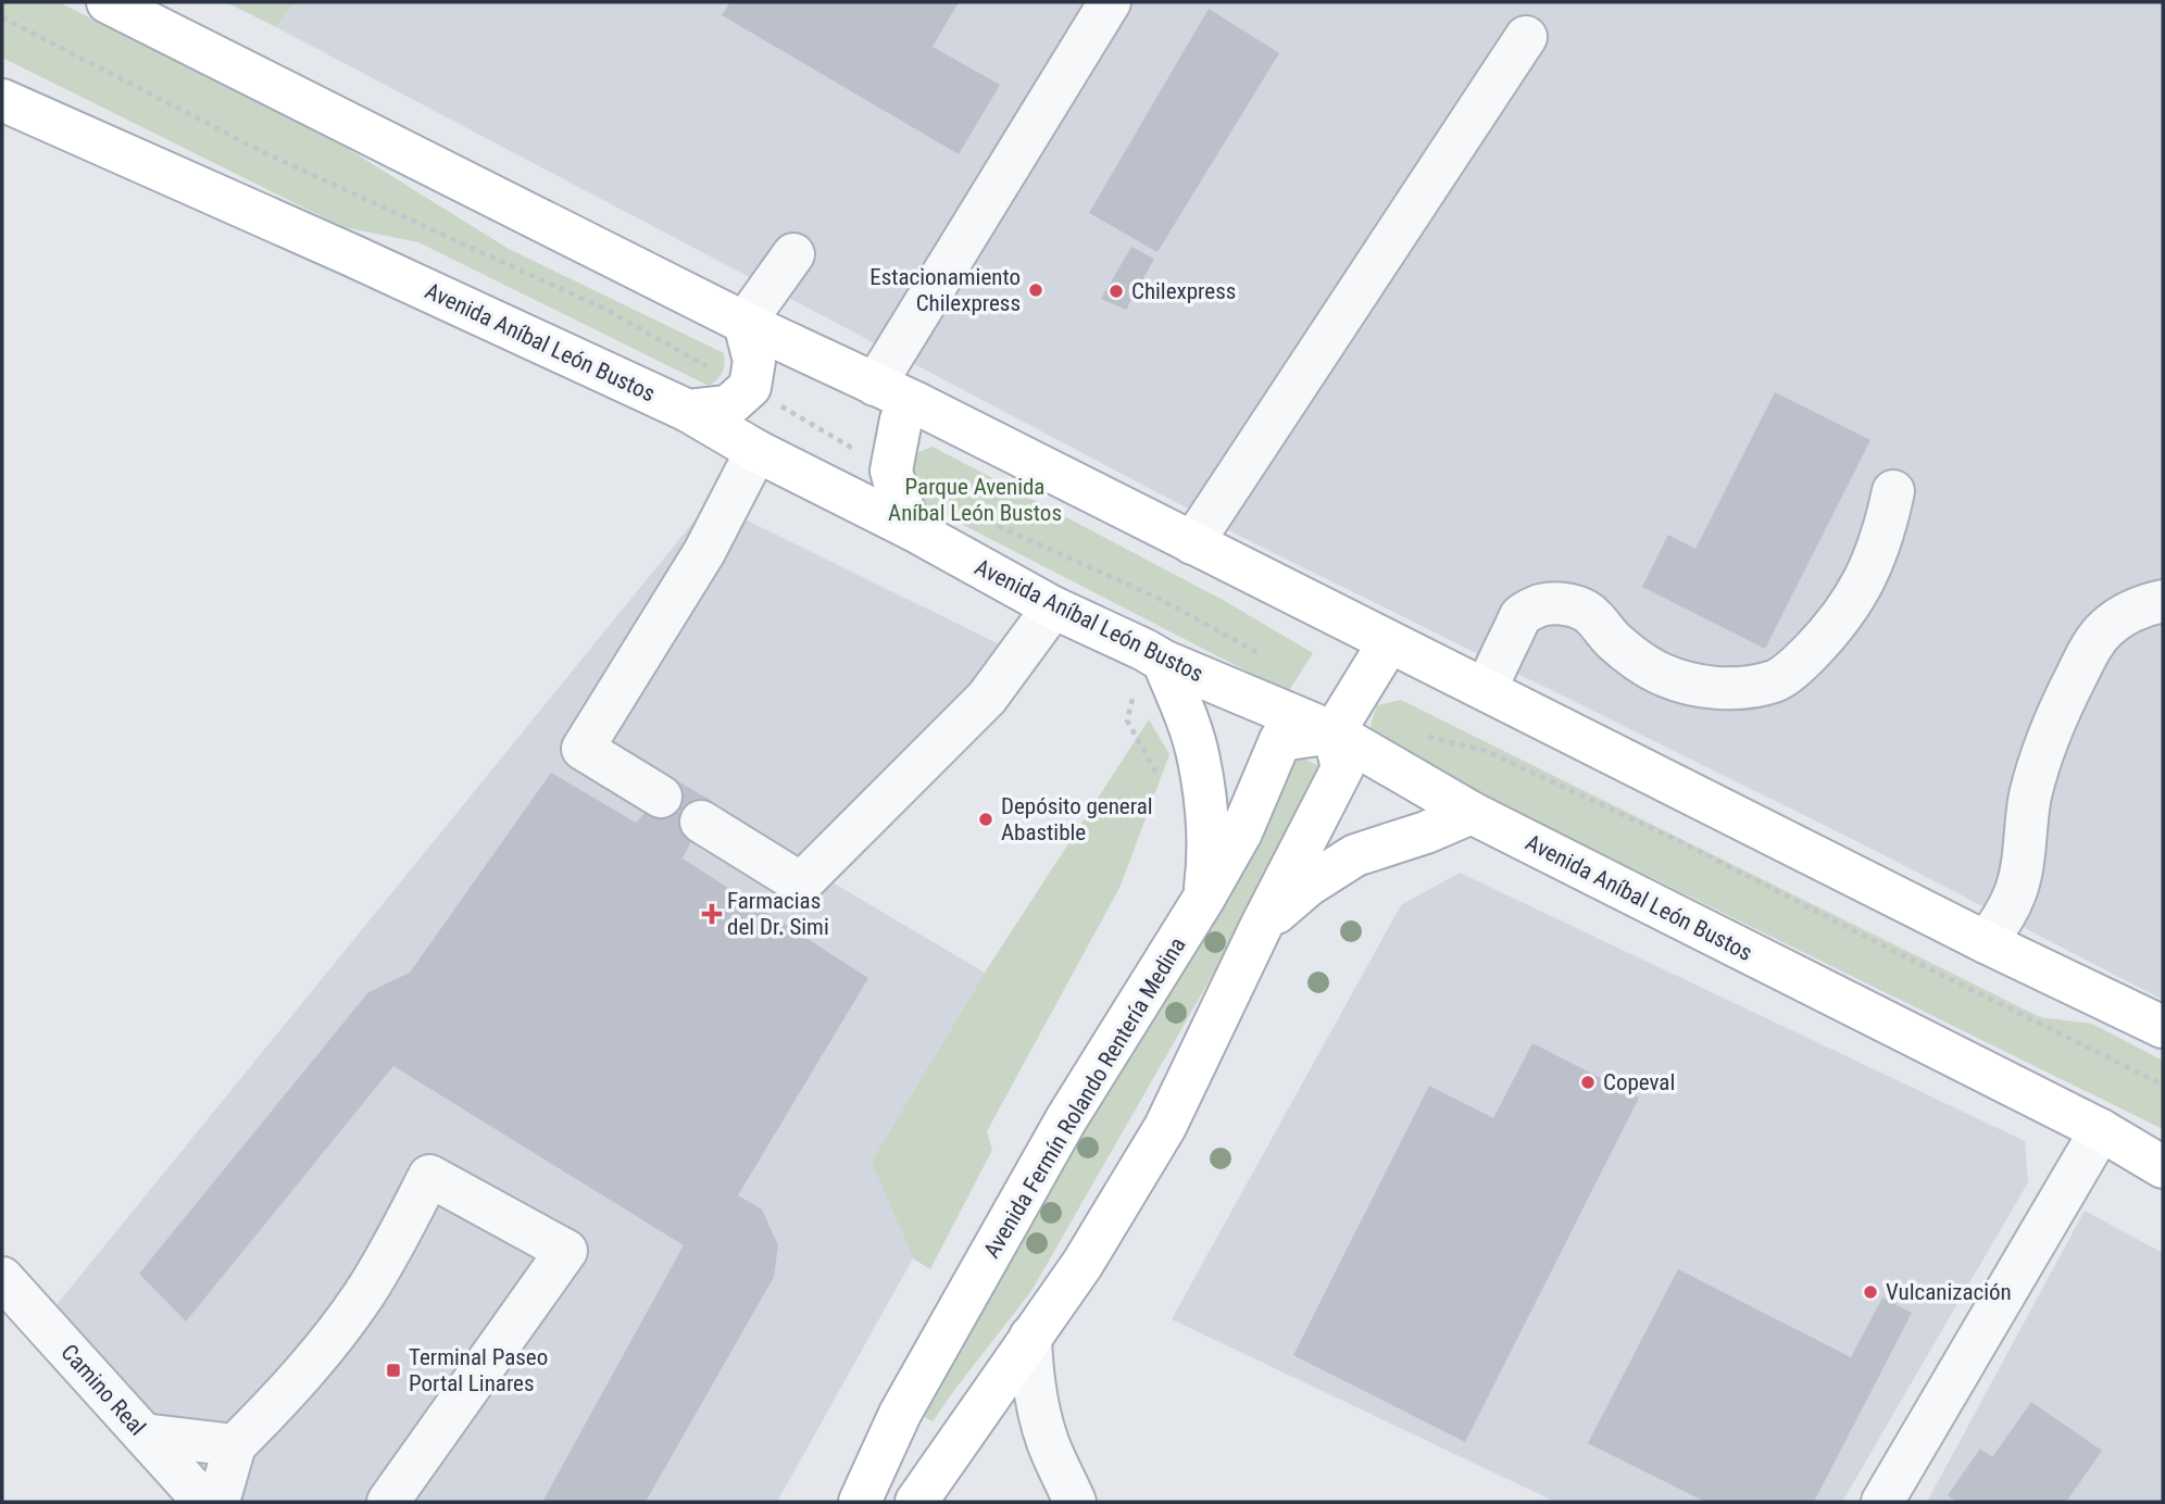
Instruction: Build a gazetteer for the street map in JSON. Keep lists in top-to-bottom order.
{
  "streets": {
    "main road": ["Avenida Aníbal León Bustos", "Avenida Fermín Rolando Rentería Medina"],
    "street": ["Camino Real"]
  },
  "crossings": [
    ["Avenida Aníbal León Bustos", "Avenida Fermín Rolando Rentería Medina"]
  ],
  "parks": ["Parque Avenida Aníbal León Bustos"],
  "places": {
    "other": [
      "Estacionamiento Chilexpress",
      "Chilexpress",
      "Depósito general Abastible",
      "Copeval",
      "Vulcanización"
    ],
    "health": ["Farmacias del Dr. Simi"],
    "transit": ["Terminal Paseo Portal Linares"]
  }
}
